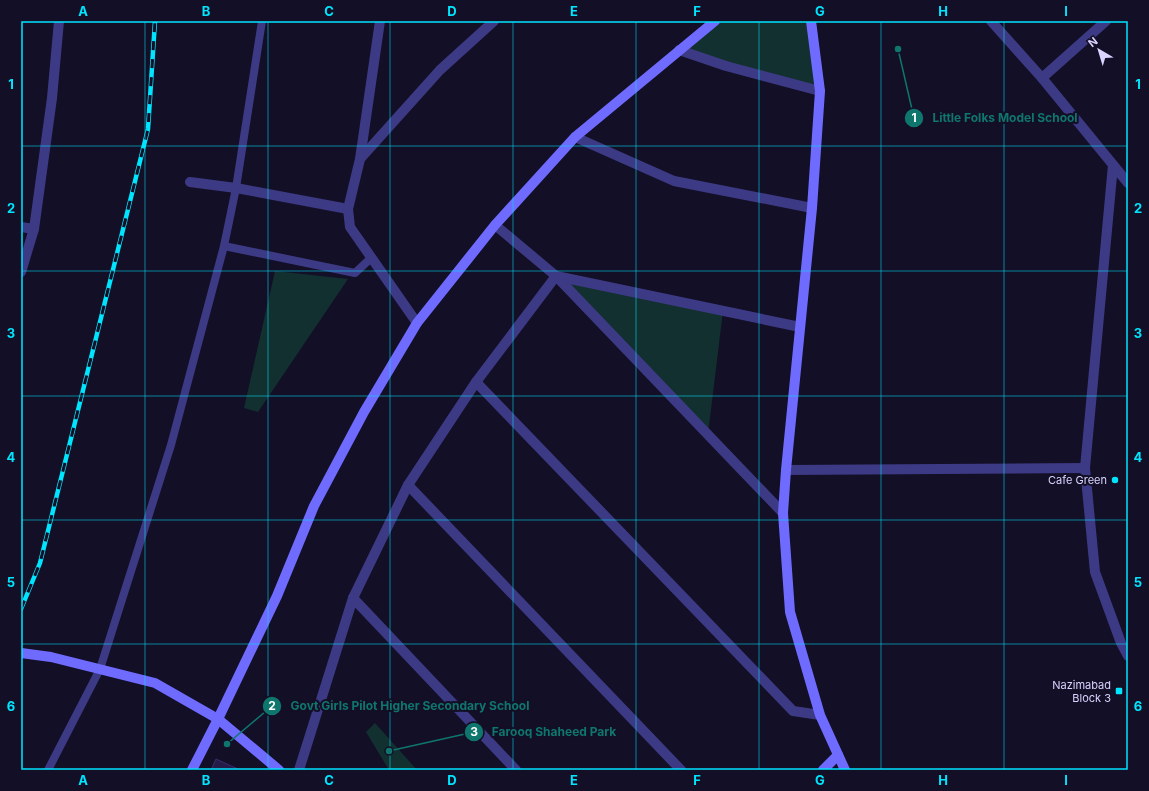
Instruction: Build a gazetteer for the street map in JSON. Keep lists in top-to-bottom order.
{
  "places": {
    "other": [
      "Little Folks Model School",
      "Cafe Green",
      "Govt Girls Pilot Higher Secondary School",
      "Farooq Shaheed Park"
    ],
    "transit": ["Nazimabad Block 3"]
  },
  "north": "top left",
  "grid": {
    "columns": [
      "A",
      "B",
      "C",
      "D",
      "E",
      "F",
      "G",
      "H",
      "I"
    ],
    "rows": [
      "1",
      "2",
      "3",
      "4",
      "5",
      "6"
    ]
  }
}
